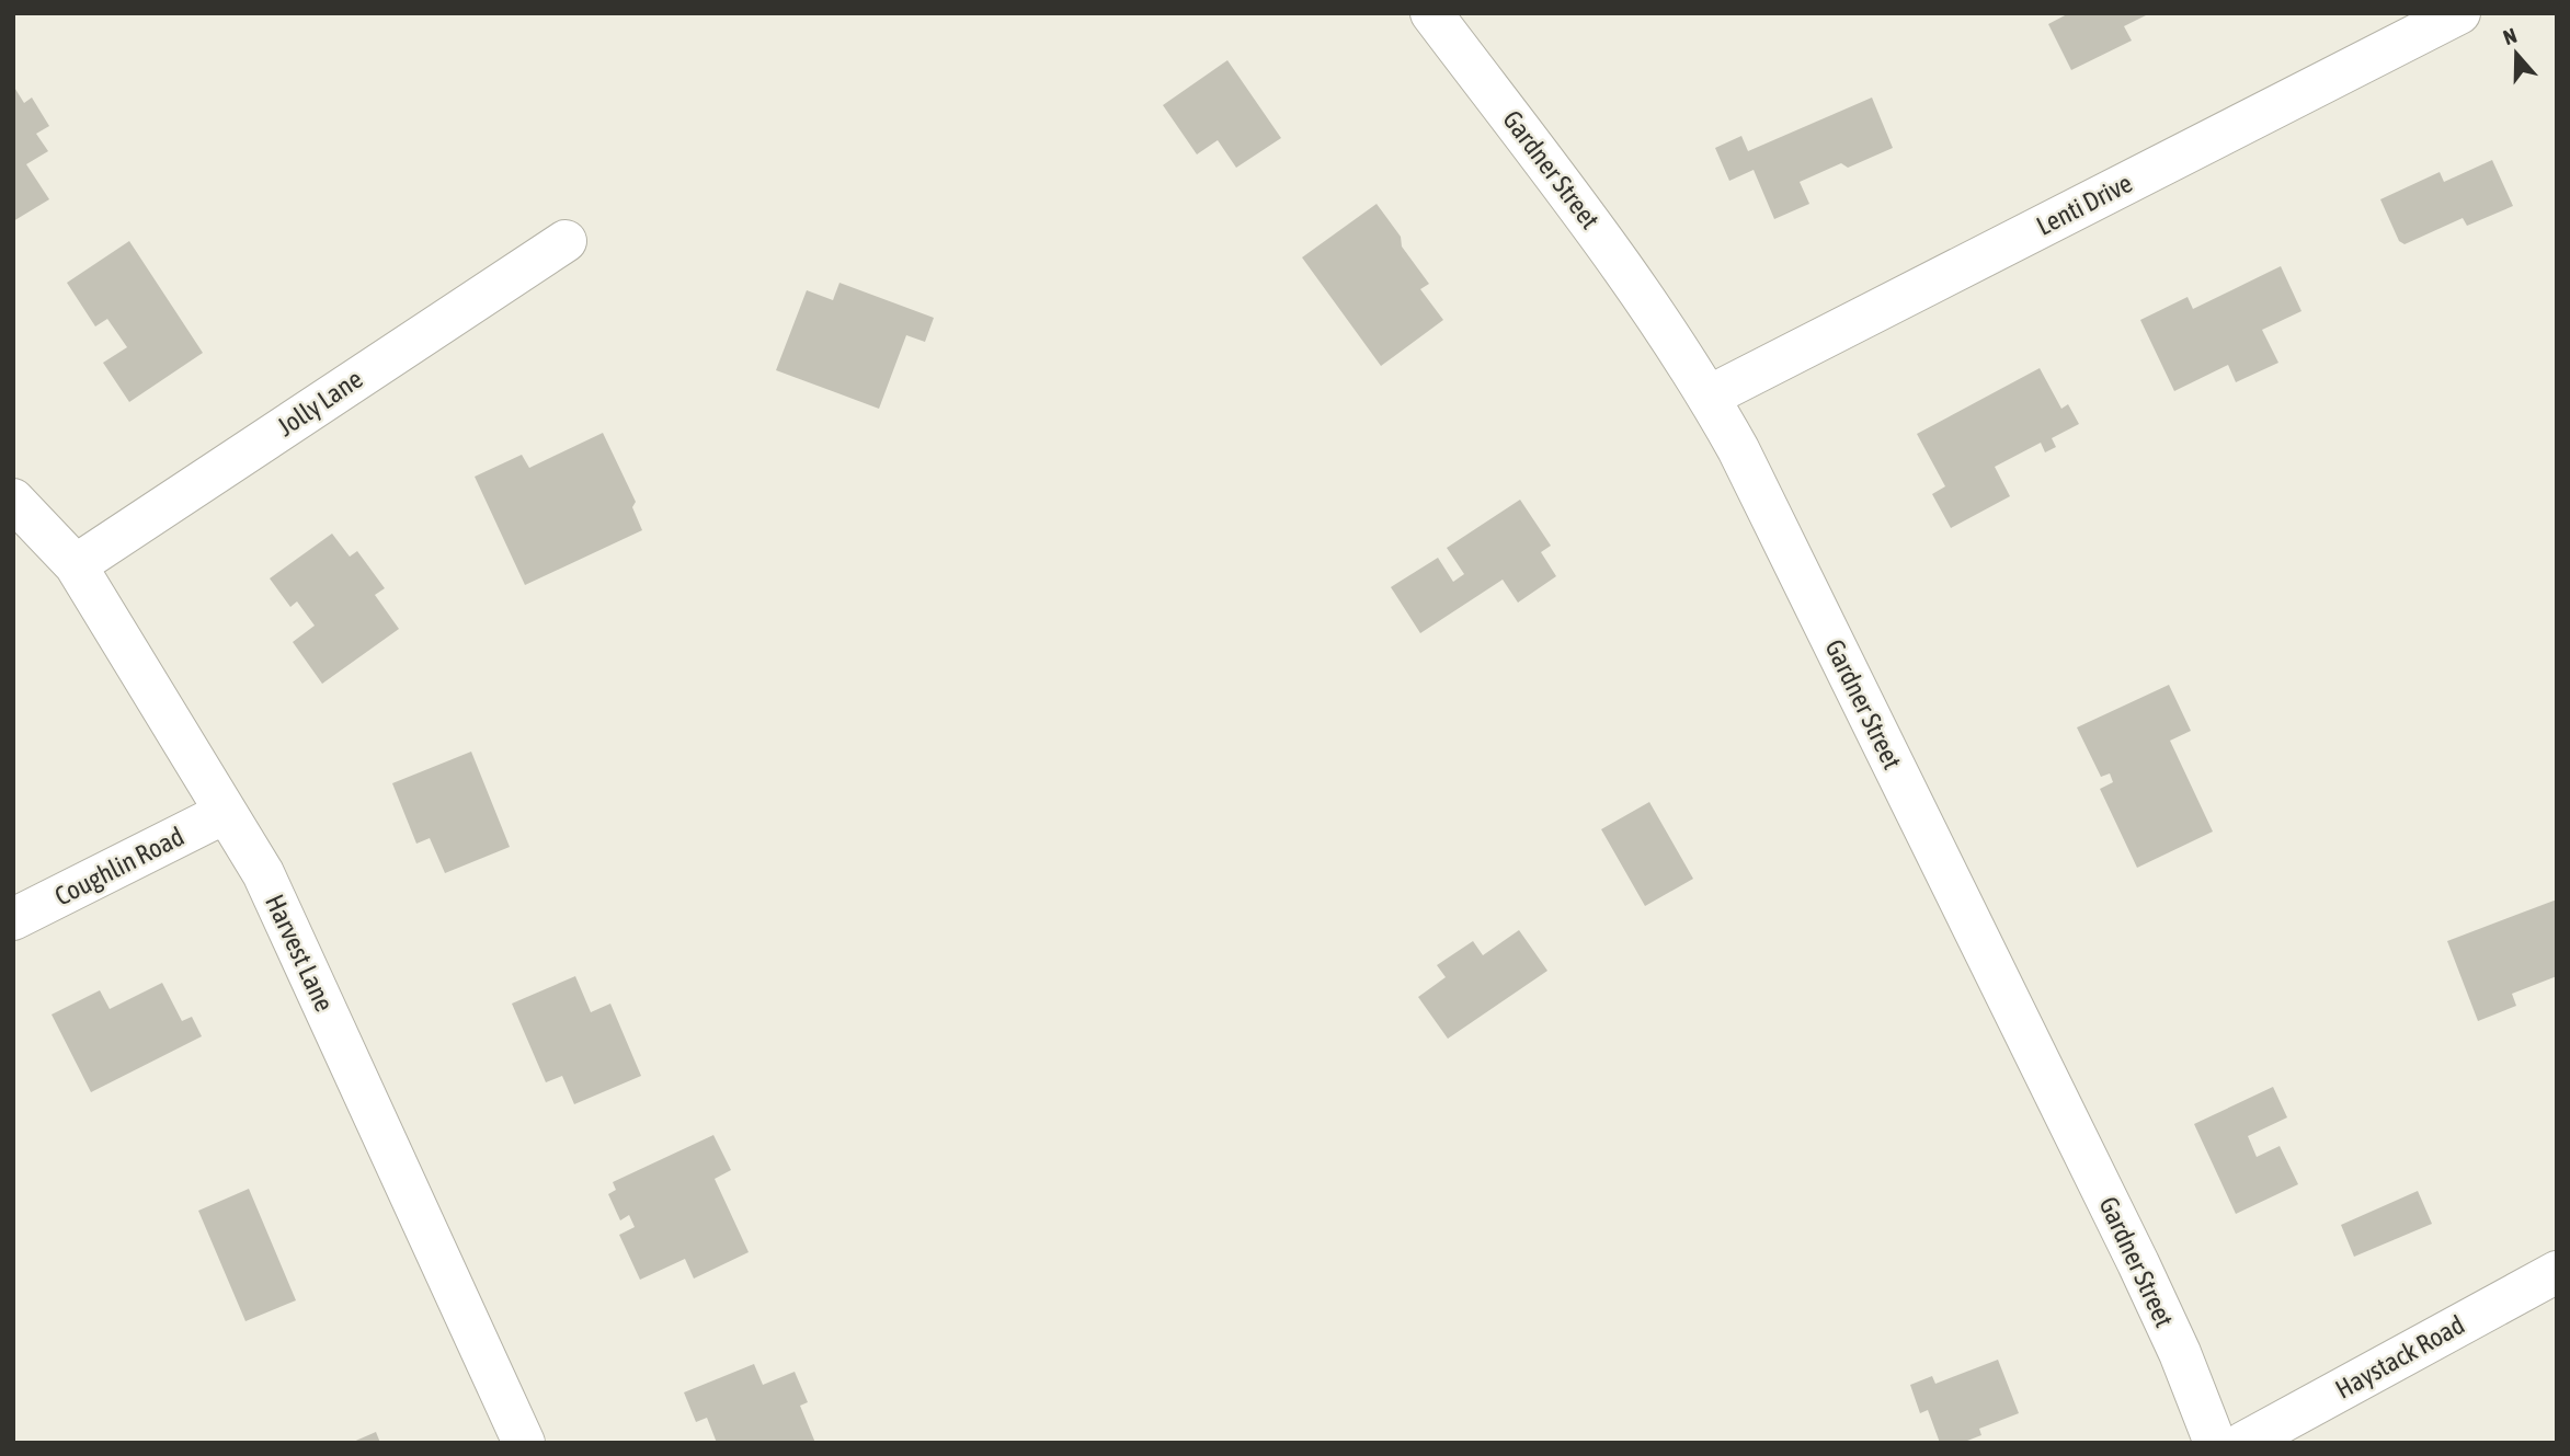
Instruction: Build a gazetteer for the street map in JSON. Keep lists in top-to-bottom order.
{
  "streets": {
    "street": [
      "Gardner Street",
      "Lenti Drive",
      "Jolly Lane",
      "Coughlin Road",
      "Harvest Lane",
      "Haystack Road"
    ]
  },
  "crossings": [
    ["Gardner Street", "Lenti Drive"],
    ["Jolly Lane", "Harvest Lane"],
    ["Coughlin Road", "Harvest Lane"]
  ],
  "north": "top"
}
